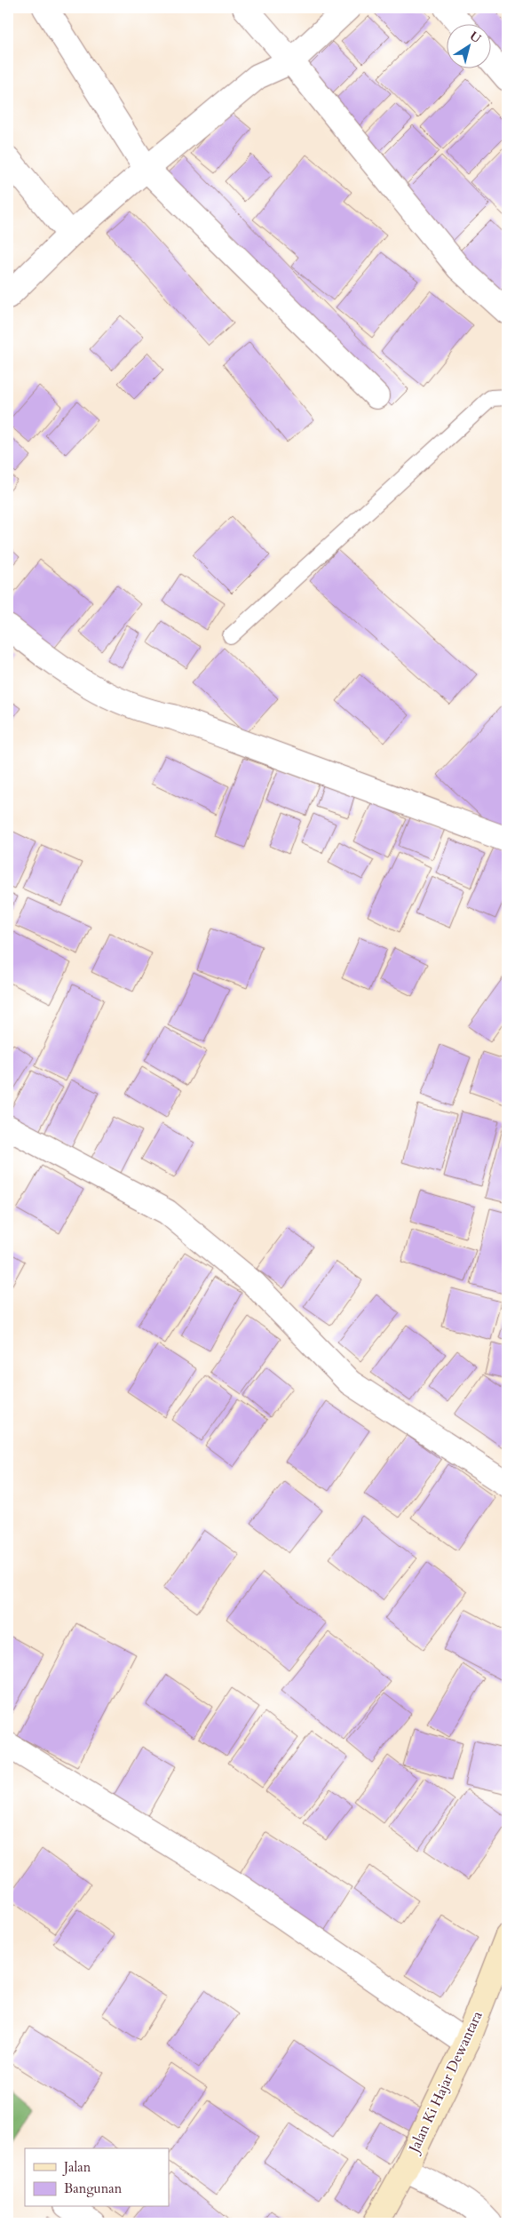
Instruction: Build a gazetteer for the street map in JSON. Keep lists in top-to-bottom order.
{
  "streets": {
    "main road": ["Jalan Ki Hajar Dewantara"]
  },
  "legend": ["Jalan", "Bangunan"],
  "north": "top right"
}
